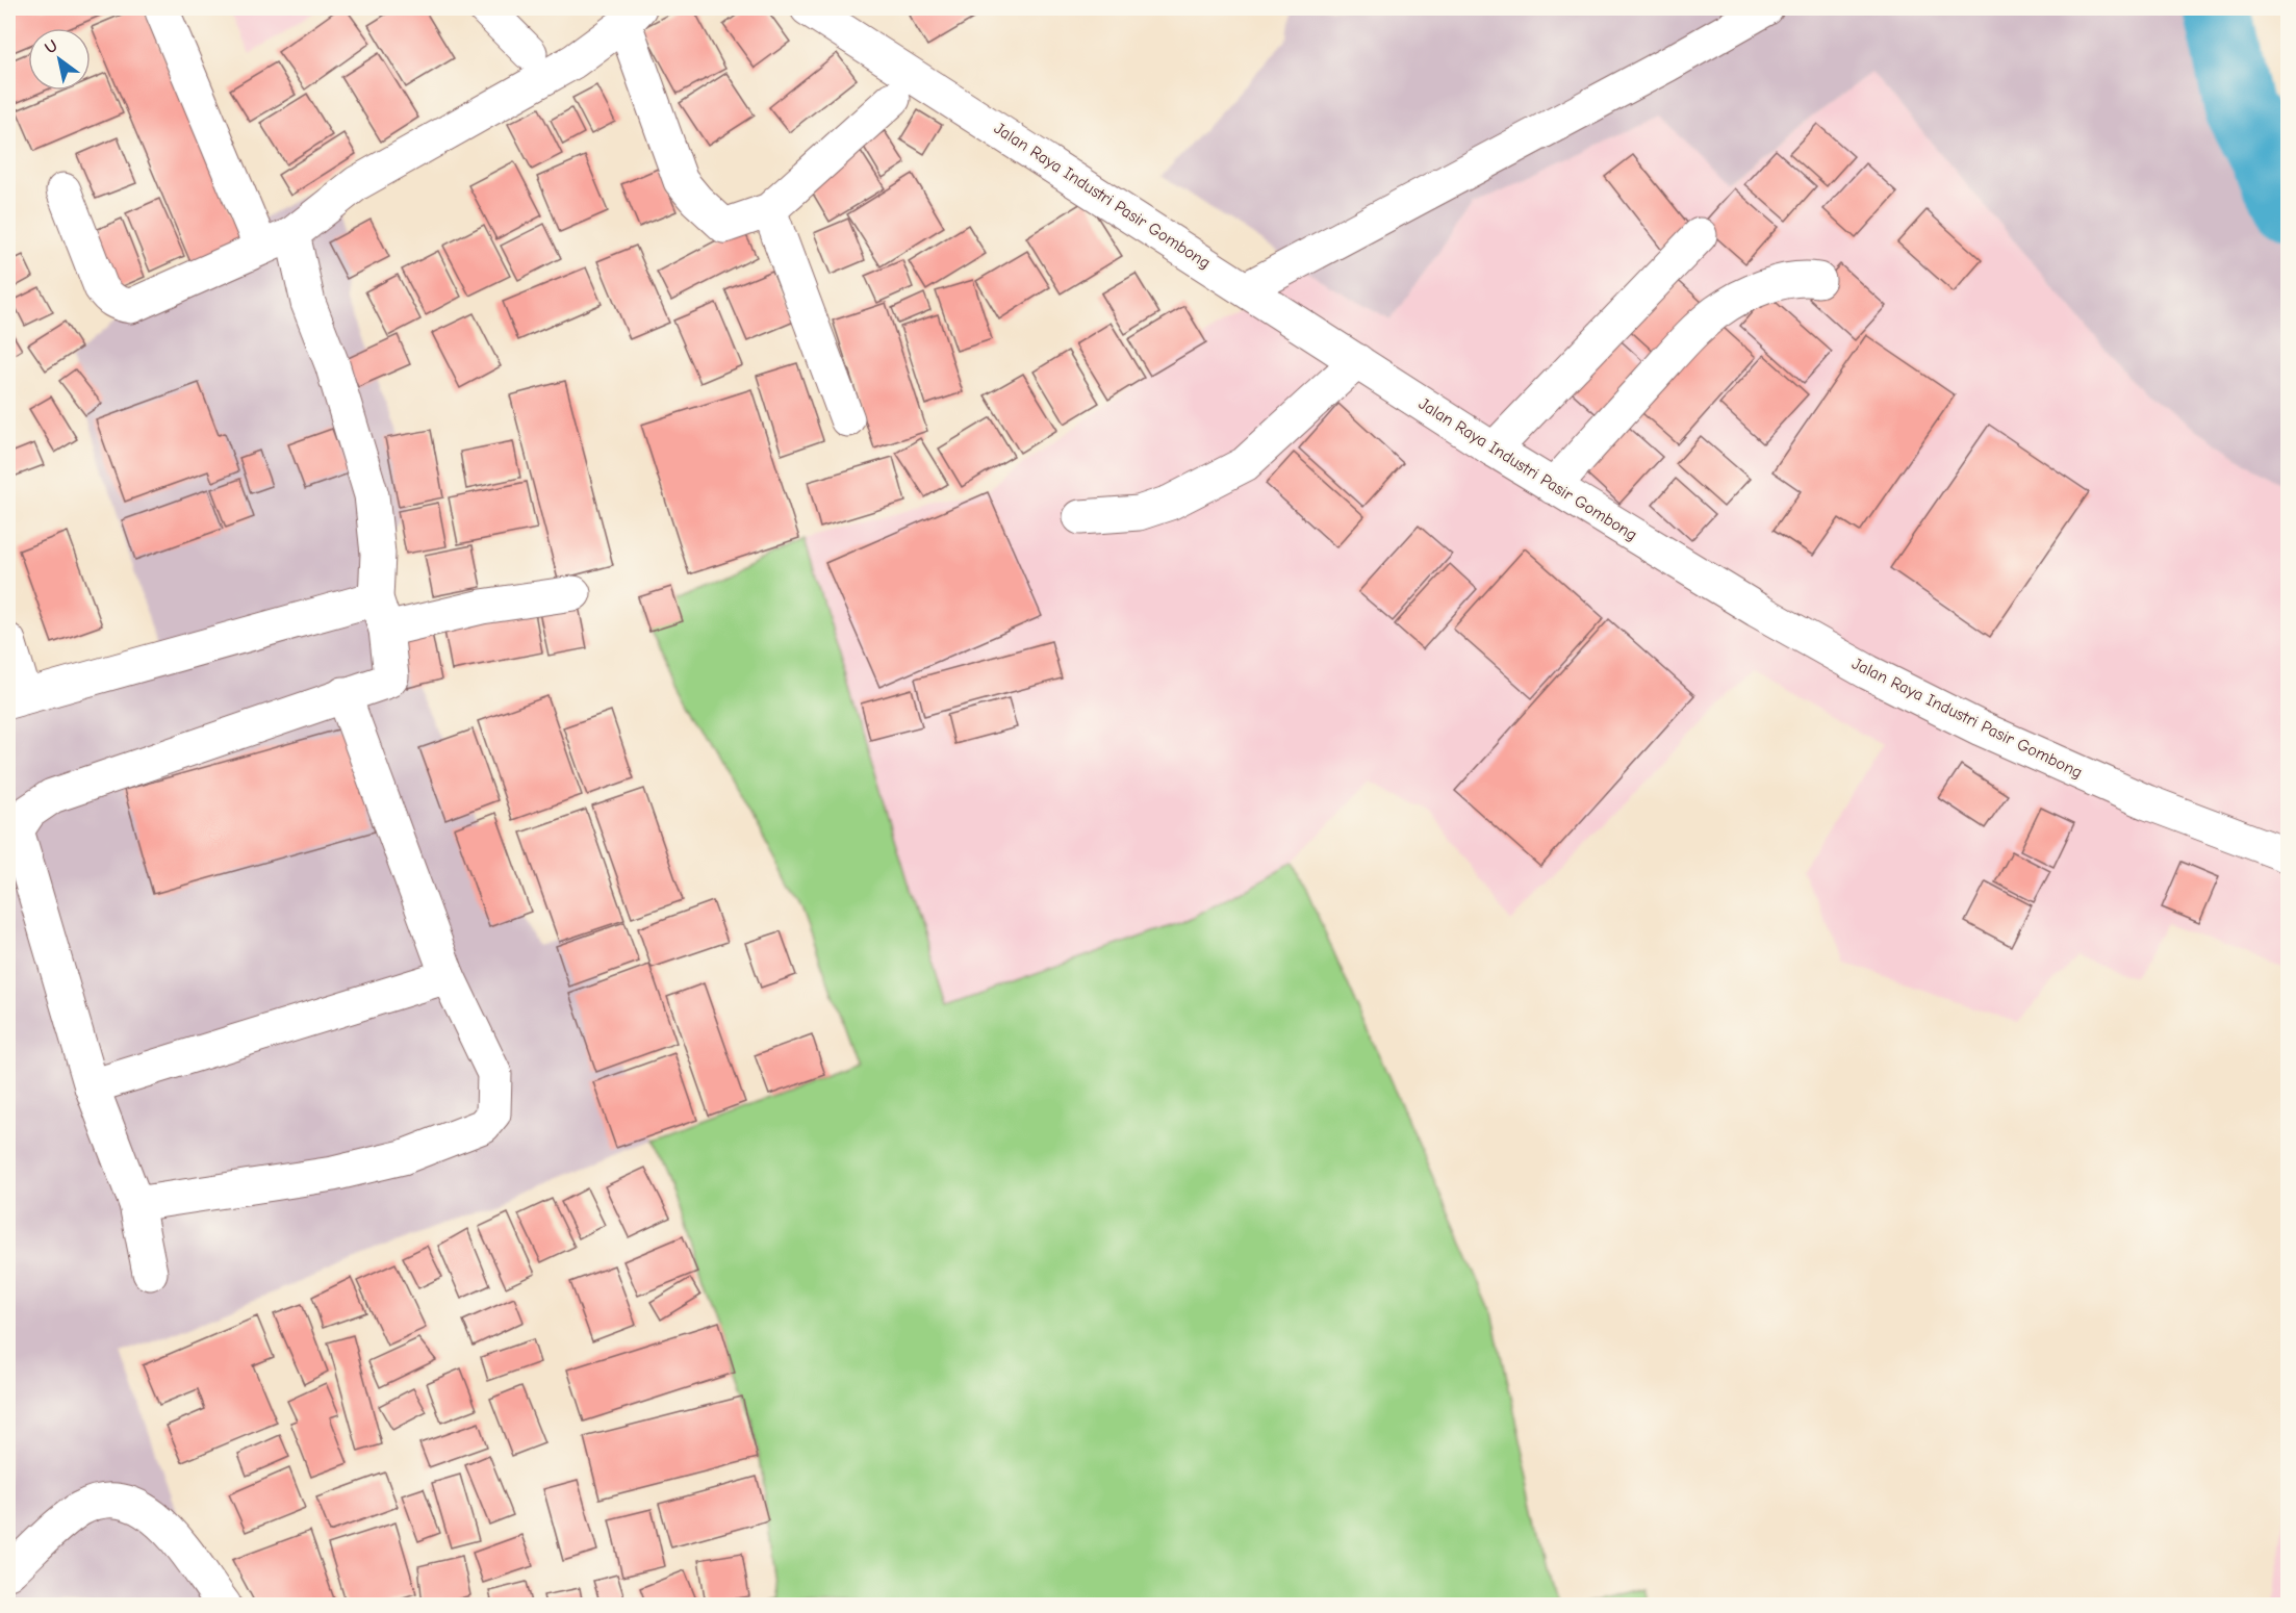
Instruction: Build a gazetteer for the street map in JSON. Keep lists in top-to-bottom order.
{
  "streets": {
    "street": ["Jalan Raya Industri Pasir Gombong"]
  },
  "north": "top left"
}
